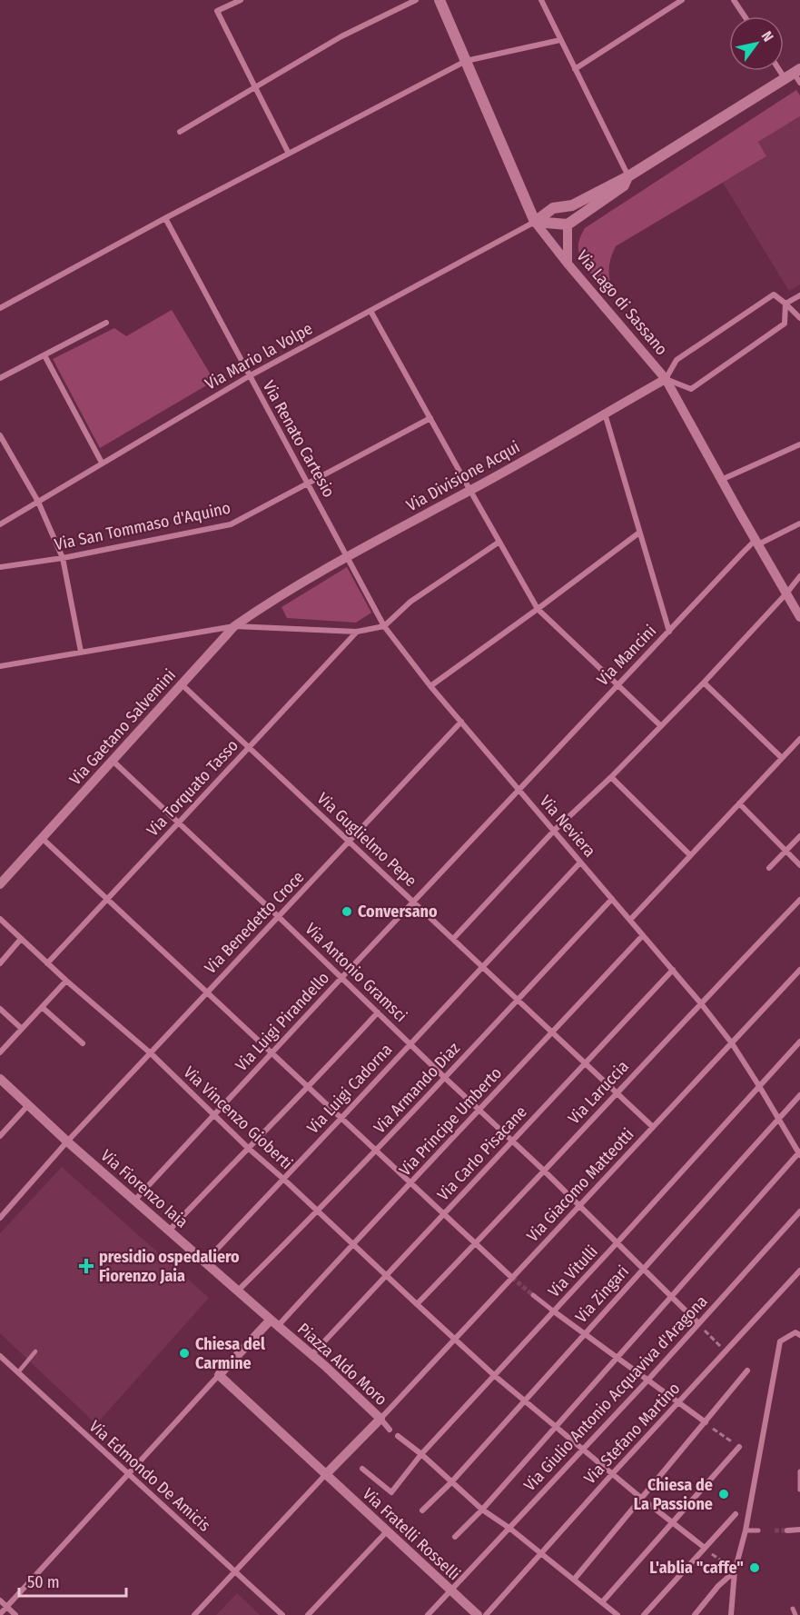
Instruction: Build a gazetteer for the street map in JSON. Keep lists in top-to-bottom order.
{
  "streets": {
    "main road": ["Via Lago di Sassano"],
    "street": [
      "Via Mario la Volpe",
      "Via Renato Cartesio",
      "Via Divisione Acqui",
      "Via San Tommaso d'Aquino",
      "Via Mancini",
      "Via Gaetano Salvemini",
      "Via Torquato Tasso",
      "Via Neviera",
      "Via Guglielmo Pepe",
      "Via Benedetto Croce",
      "Via Antonio Gramsci",
      "Via Luigi Pirandello",
      "Via Armando Diaz",
      "Via Luigi Cadorna",
      "Via Laruccia",
      "Via Vincenzo Gioberti",
      "Via Principe Umberto",
      "Via Carlo Pisacane",
      "Via Giacomo Matteotti",
      "Via Fiorenzo Iaia",
      "Via Vitulli",
      "Via Zingari",
      "Piazza Aldo Moro",
      "Via Giulio Antonio Acquaviva d'Aragona",
      "Via Stefano Martino",
      "Via Edmondo De Amicis",
      "Via Fratelli Rosselli"
    ]
  },
  "crossings": [
    ["Via Lago di Sassano", "Via Mario la Volpe"],
    ["Via Lago di Sassano", "Via Divisione Acqui"],
    ["Via Lago di Sassano", "Via Mancini"],
    ["Via Mario la Volpe", "Via Renato Cartesio"],
    ["Via Renato Cartesio", "Via Divisione Acqui"],
    ["Via Renato Cartesio", "Via San Tommaso d'Aquino"],
    ["Via Renato Cartesio", "Via Neviera"],
    ["Via Divisione Acqui", "Via Gaetano Salvemini"],
    ["Via Mancini", "Via Neviera"],
    ["Via Mancini", "Via Luigi Pirandello"],
    ["Via Gaetano Salvemini", "Via Guglielmo Pepe"],
    ["Via Gaetano Salvemini", "Via Antonio Gramsci"],
    ["Via Torquato Tasso", "Via Guglielmo Pepe"],
    ["Via Torquato Tasso", "Via Antonio Gramsci"],
    ["Via Torquato Tasso", "Via Vincenzo Gioberti"],
    ["Via Neviera", "Via Benedetto Croce"],
    ["Via Neviera", "Via Luigi Pirandello"],
    ["Via Neviera", "Via Armando Diaz"],
    ["Via Neviera", "Via Luigi Cadorna"],
    ["Via Neviera", "Via Laruccia"],
    ["Via Neviera", "Via Principe Umberto"],
    ["Via Neviera", "Via Carlo Pisacane"],
    ["Via Neviera", "Via Giacomo Matteotti"],
    ["Via Neviera", "Via Vitulli"],
    ["Via Neviera", "Via Zingari"],
    ["Via Guglielmo Pepe", "Via Benedetto Croce"],
    ["Via Guglielmo Pepe", "Via Luigi Pirandello"],
    ["Via Guglielmo Pepe", "Via Armando Diaz"],
    ["Via Guglielmo Pepe", "Via Luigi Cadorna"],
    ["Via Guglielmo Pepe", "Via Laruccia"],
    ["Via Guglielmo Pepe", "Via Principe Umberto"],
    ["Via Guglielmo Pepe", "Via Carlo Pisacane"],
    ["Via Guglielmo Pepe", "Via Giacomo Matteotti"],
    ["Via Benedetto Croce", "Via Antonio Gramsci"],
    ["Via Benedetto Croce", "Via Vincenzo Gioberti"],
    ["Via Benedetto Croce", "Via Fiorenzo Iaia"],
    ["Via Antonio Gramsci", "Via Luigi Pirandello"],
    ["Via Antonio Gramsci", "Via Armando Diaz"],
    ["Via Antonio Gramsci", "Via Luigi Cadorna"],
    ["Via Antonio Gramsci", "Via Laruccia"],
    ["Via Antonio Gramsci", "Via Principe Umberto"],
    ["Via Antonio Gramsci", "Via Carlo Pisacane"],
    ["Via Antonio Gramsci", "Via Giacomo Matteotti"],
    ["Via Antonio Gramsci", "Via Vitulli"],
    ["Via Antonio Gramsci", "Via Zingari"],
    ["Via Antonio Gramsci", "Via Giulio Antonio Acquaviva d'Aragona"],
    ["Via Luigi Pirandello", "Via Vincenzo Gioberti"],
    ["Via Luigi Pirandello", "Via Fiorenzo Iaia"],
    ["Via Armando Diaz", "Via Vincenzo Gioberti"],
    ["Via Armando Diaz", "Via Fiorenzo Iaia"],
    ["Via Luigi Cadorna", "Via Vincenzo Gioberti"],
    ["Via Luigi Cadorna", "Via Fiorenzo Iaia"],
    ["Via Laruccia", "Via Vincenzo Gioberti"],
    ["Via Vincenzo Gioberti", "Via Principe Umberto"],
    ["Via Vincenzo Gioberti", "Via Carlo Pisacane"],
    ["Via Vincenzo Gioberti", "Via Giacomo Matteotti"],
    ["Via Vincenzo Gioberti", "Via Vitulli"],
    ["Via Vincenzo Gioberti", "Via Zingari"],
    ["Via Vincenzo Gioberti", "Via Giulio Antonio Acquaviva d'Aragona"],
    ["Via Vincenzo Gioberti", "Via Stefano Martino"],
    ["Via Principe Umberto", "Via Fiorenzo Iaia"],
    ["Via Principe Umberto", "Piazza Aldo Moro"],
    ["Via Carlo Pisacane", "Piazza Aldo Moro"],
    ["Via Giacomo Matteotti", "Piazza Aldo Moro"],
    ["Via Fiorenzo Iaia", "Piazza Aldo Moro"],
    ["Piazza Aldo Moro", "Via Fratelli Rosselli"],
    ["Via Giulio Antonio Acquaviva d'Aragona", "Via Fratelli Rosselli"]
  ],
  "places": {
    "other": [
      "Conversano",
      "Chiesa del Carmine",
      "Chiesa de La Passione",
      "L'ablia \"caffe\""
    ],
    "health": ["presidio ospedaliero Fiorenzo Jaia"]
  },
  "scale_bar": "50 m",
  "north": "top right"
}
